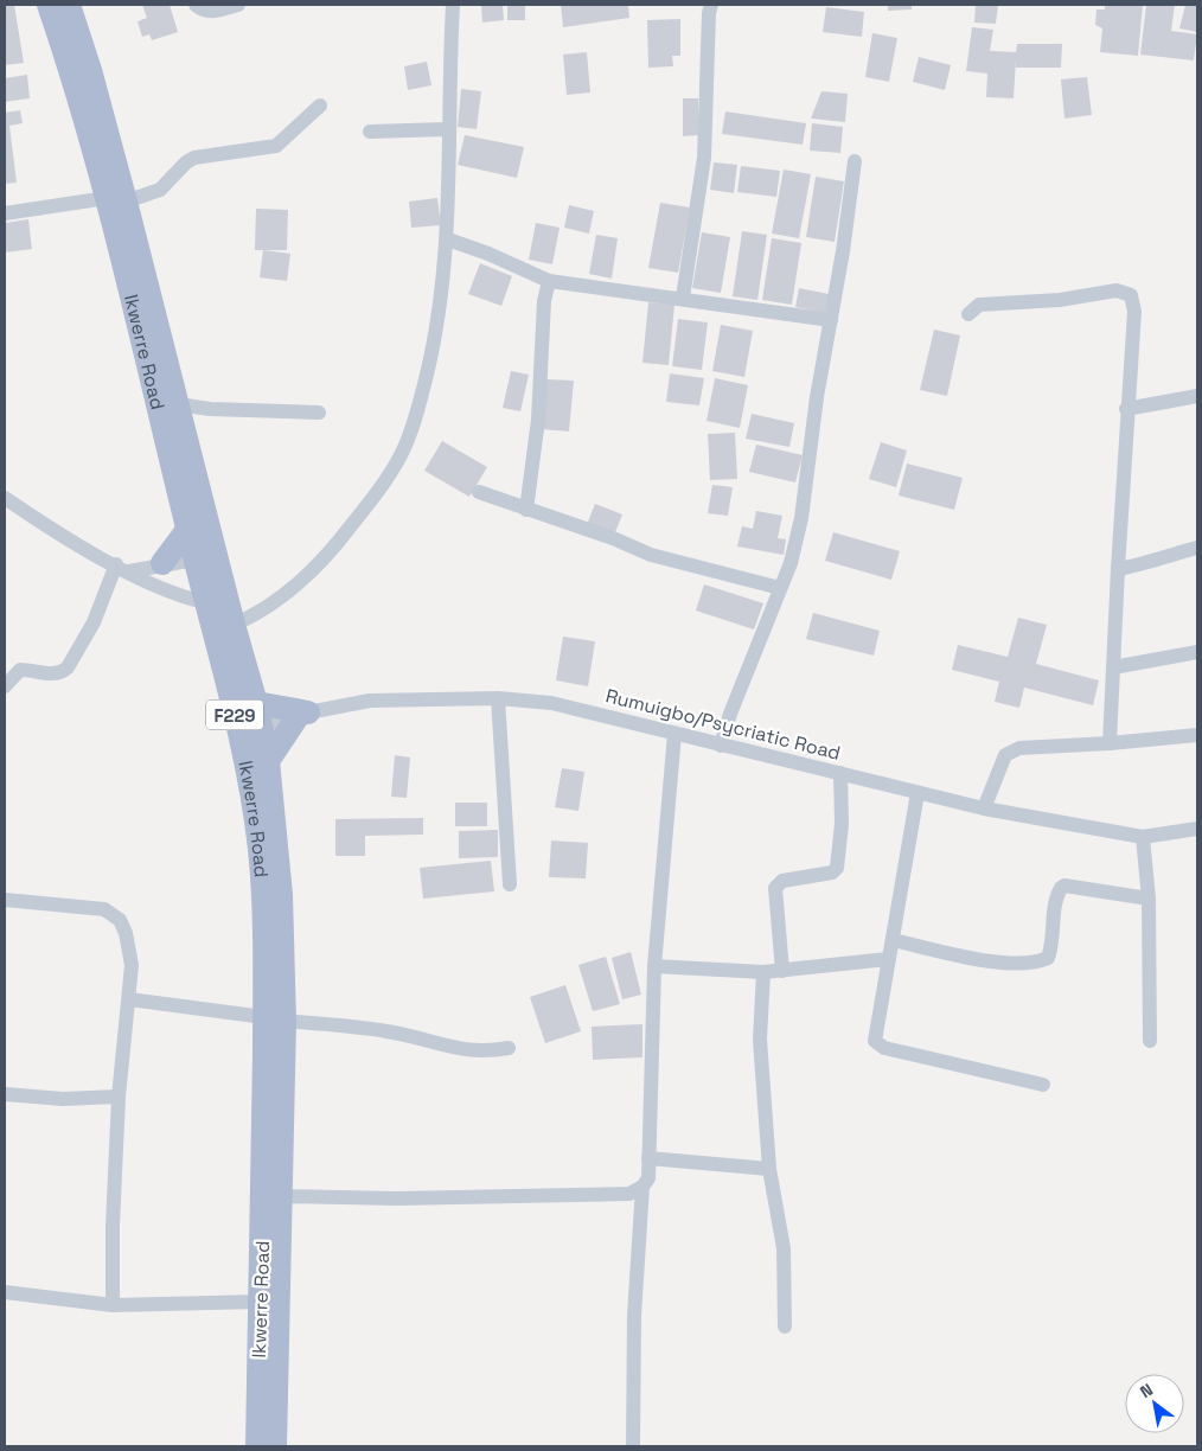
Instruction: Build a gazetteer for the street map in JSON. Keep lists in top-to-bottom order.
{
  "streets": {
    "main road": ["Ikwerre Road", "F229"],
    "street": ["Rumuigbo/Psycriatic Road"]
  },
  "crossings": [
    ["Ikwerre Road", "Rumuigbo/Psycriatic Road"]
  ],
  "north": "top left"
}
